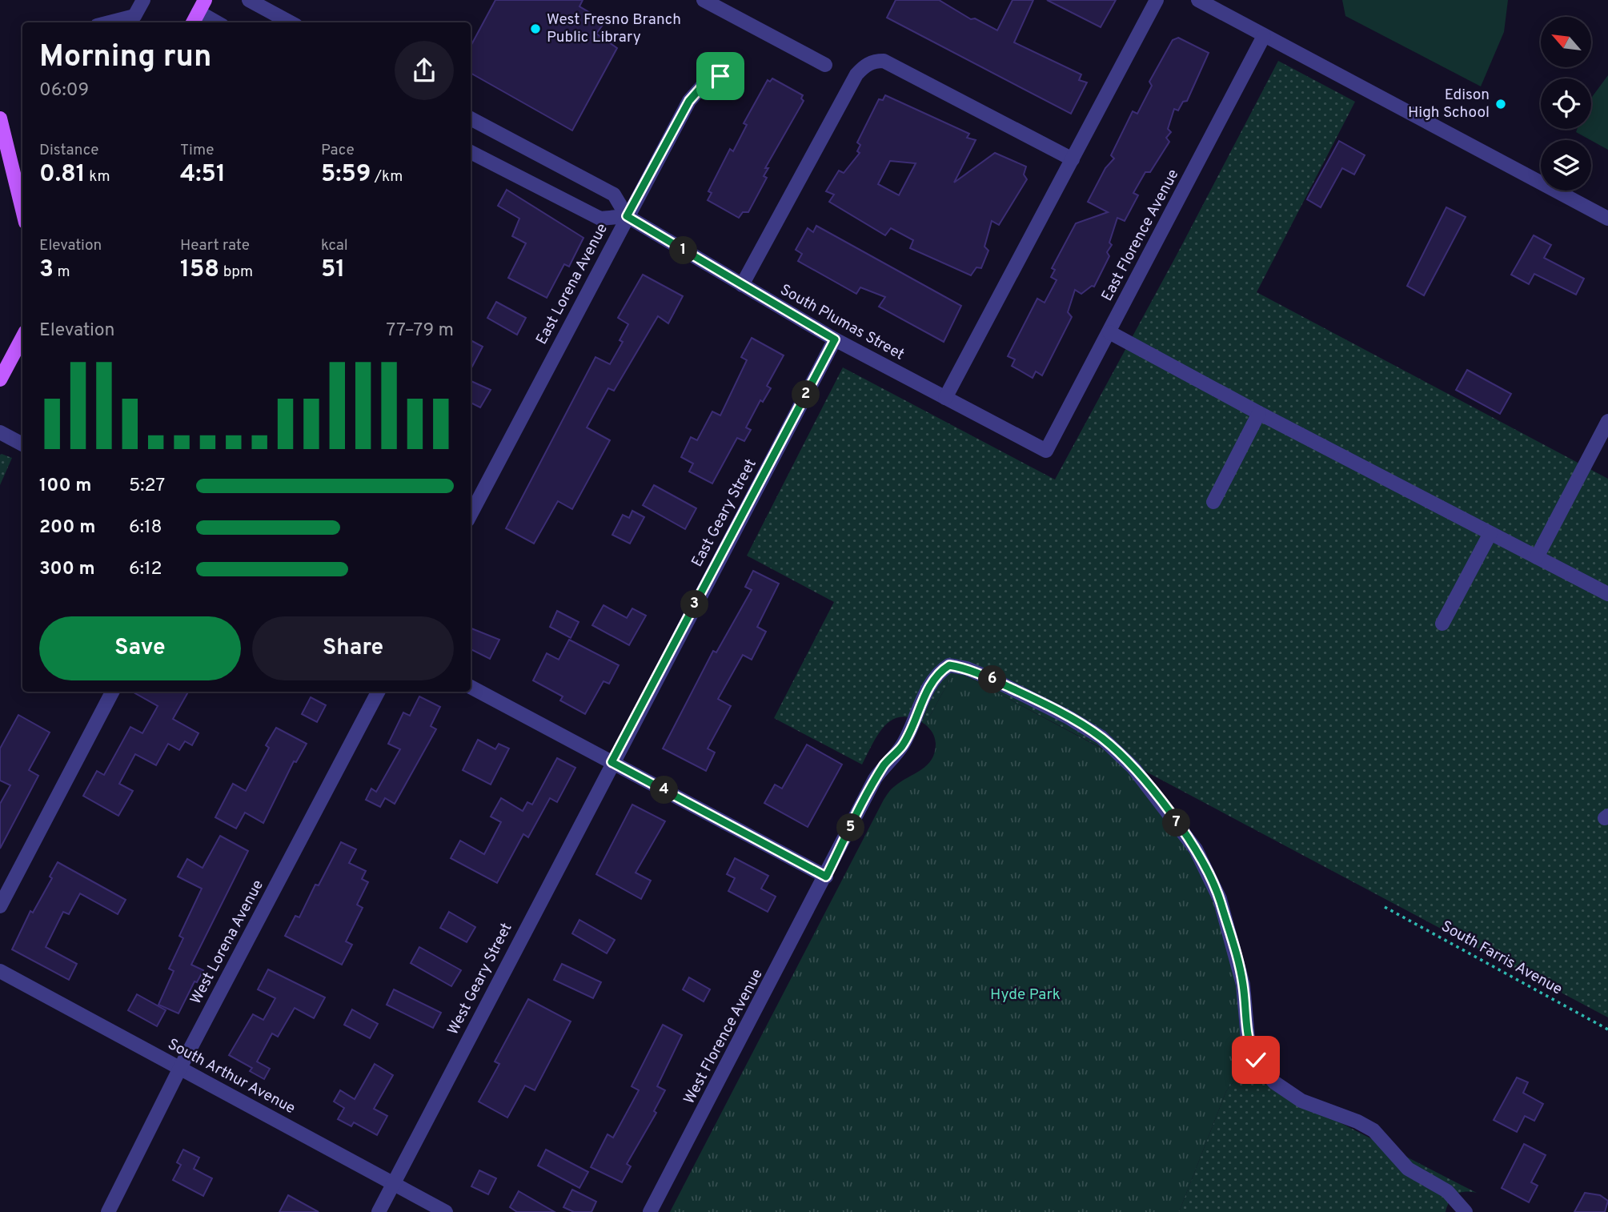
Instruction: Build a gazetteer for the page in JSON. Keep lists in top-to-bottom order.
{
  "streets": {
    "street": [
      "East Florence Avenue",
      "East Lorena Avenue",
      "South Plumas Street",
      "East Geary Street",
      "West Lorena Avenue",
      "West Geary Street",
      "West Florence Avenue",
      "South Arthur Avenue"
    ],
    "path": ["South Farris Avenue"]
  },
  "crossings": [
    ["East Florence Avenue", "South Plumas Street"],
    ["East Lorena Avenue", "South Plumas Street"],
    ["South Plumas Street", "East Geary Street"],
    ["East Geary Street", "West Geary Street"],
    ["West Lorena Avenue", "South Arthur Avenue"],
    ["West Geary Street", "South Arthur Avenue"]
  ],
  "parks": ["Hyde Park"],
  "places": ["West Fresno Branch Public Library", "Edison High School"],
  "north": "top left",
  "page": {
    "heading": ["Morning run", "06:09"],
    "stats": [
      ["Distance", "0.81 km"],
      ["Time", "4:51"],
      ["Pace", "5:59 /km"],
      ["Elevation", "3 m"],
      ["Heart rate", "158 bpm"],
      ["kcal", "51"]
    ],
    "pins": [
      "1",
      "2",
      "3",
      "6",
      "4",
      "7",
      "5"
    ],
    "chart": ["Elevation", "77–79 m"],
    "list": [
      {
        "name": "100 m",
        "note": "5:27"
      },
      {
        "name": "200 m",
        "note": "6:18"
      },
      {
        "name": "300 m",
        "note": "6:12"
      }
    ],
    "buttons": ["Save", "Share"]
  }
}
